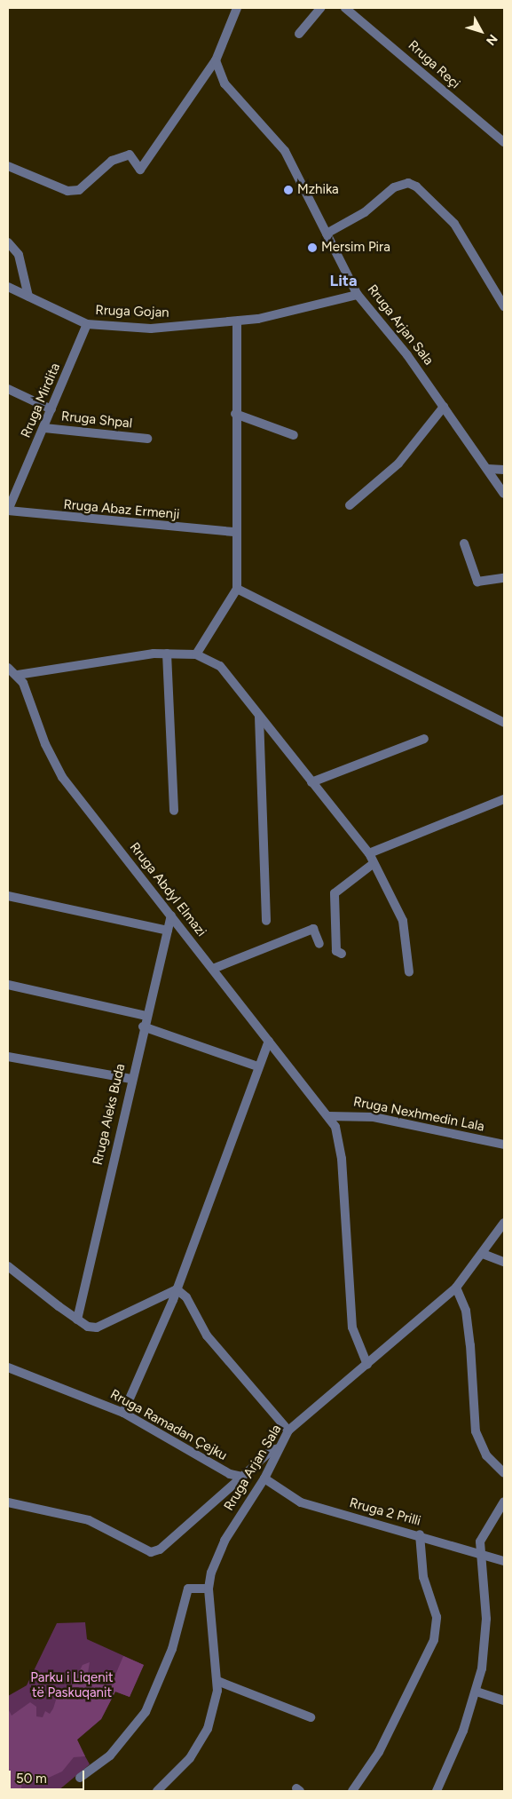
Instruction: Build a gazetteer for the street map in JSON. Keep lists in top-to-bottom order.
{
  "streets": {
    "street": [
      "Rruga Reçi",
      "Rruga Gojan",
      "Rruga Arjan Sala",
      "Rruga Mirdita",
      "Rruga Shpal",
      "Rruga Abaz Ermenji",
      "Rruga Abdyl Elmazi",
      "Rruga Aleks Buda",
      "Rruga Nexhmedin Lala",
      "Rruga Ramadan Çejku",
      "Rruga 2 Prilli"
    ]
  },
  "crossings": [
    ["Rruga Gojan", "Rruga Arjan Sala"],
    ["Rruga Gojan", "Rruga Mirdita"],
    ["Rruga Arjan Sala", "Rruga Abdyl Elmazi"],
    ["Rruga Arjan Sala", "Rruga 2 Prilli"],
    ["Rruga Mirdita", "Rruga Shpal"],
    ["Rruga Mirdita", "Rruga Abaz Ermenji"],
    ["Rruga Abdyl Elmazi", "Rruga Aleks Buda"],
    ["Rruga Abdyl Elmazi", "Rruga Nexhmedin Lala"]
  ],
  "districts": ["Lita"],
  "parks": ["Parku i Liqenit të Paskuqanit"],
  "places": ["Mzhika", "Mersim Pira"],
  "scale_bar": "50 m",
  "north": "bottom right"
}
